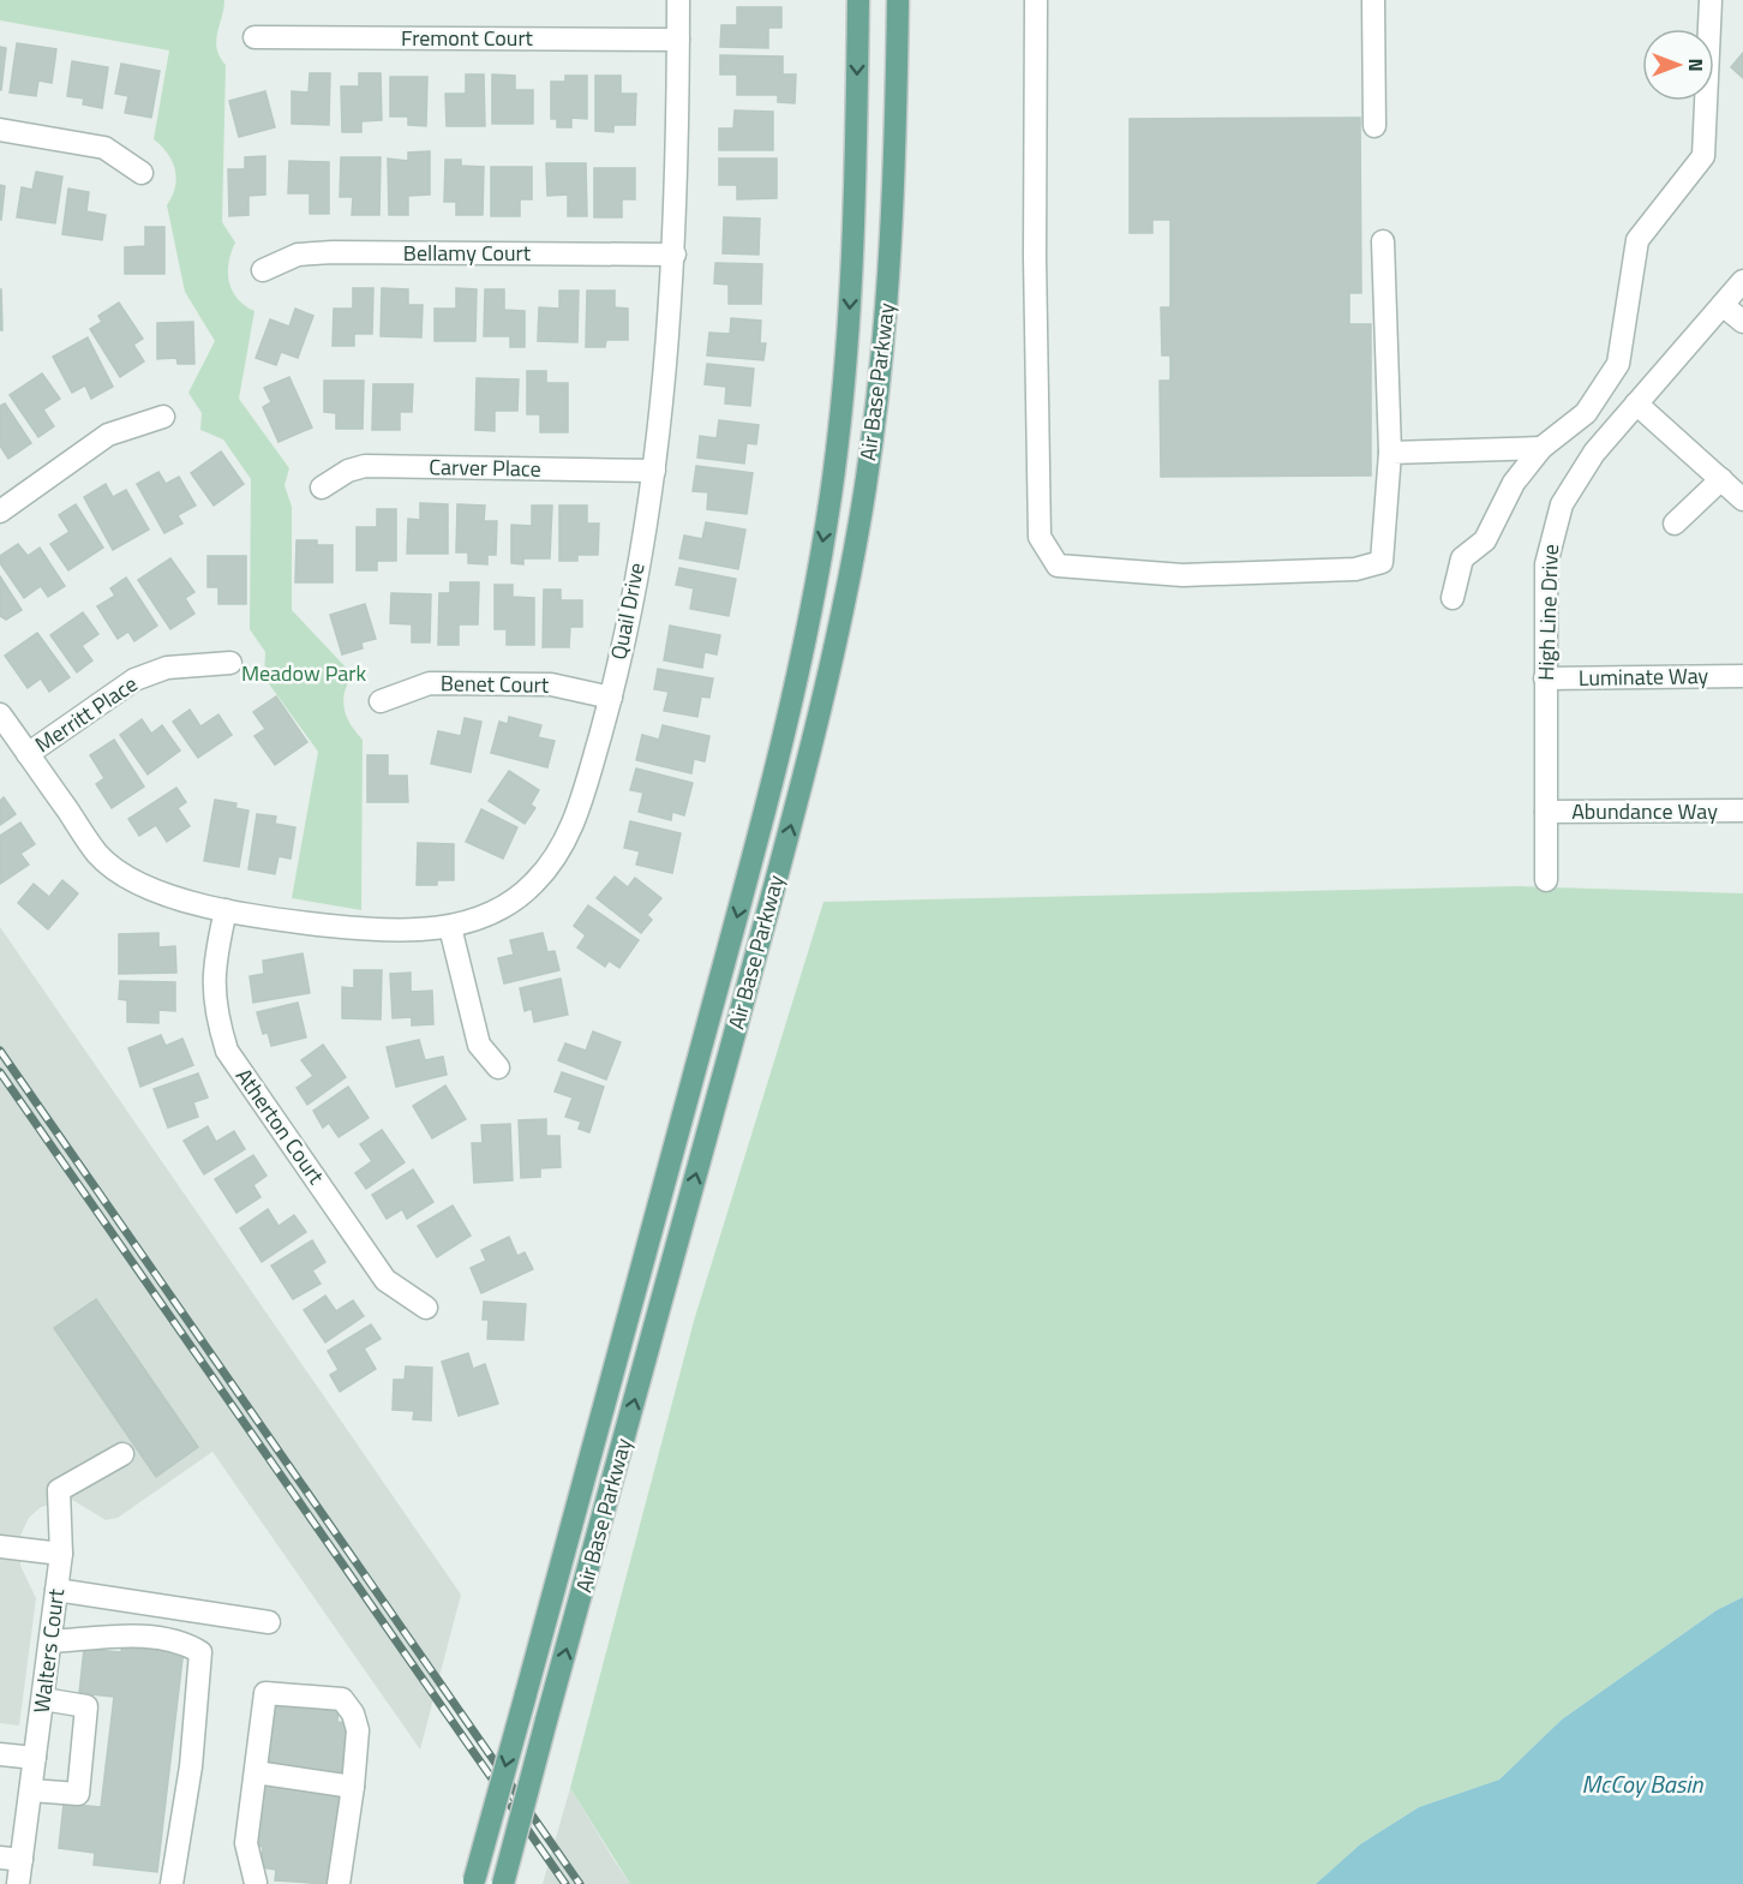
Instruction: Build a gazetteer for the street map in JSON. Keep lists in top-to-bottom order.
{
  "streets": {
    "main road": ["Air Base Parkway"],
    "street": [
      "Fremont Court",
      "Bellamy Court",
      "Carver Place",
      "Quail Drive",
      "High Line Drive",
      "Luminate Way",
      "Benet Court",
      "Merritt Place",
      "Abundance Way",
      "Atherton Court",
      "Walters Court"
    ]
  },
  "crossings": [
    ["Fremont Court", "Quail Drive"],
    ["Bellamy Court", "Quail Drive"],
    ["Carver Place", "Quail Drive"],
    ["Quail Drive", "Benet Court"],
    ["Quail Drive", "Merritt Place"],
    ["Quail Drive", "Atherton Court"],
    ["High Line Drive", "Luminate Way"],
    ["High Line Drive", "Abundance Way"]
  ],
  "water": ["McCoy Basin"],
  "parks": ["Meadow Park"],
  "north": "right"
}
